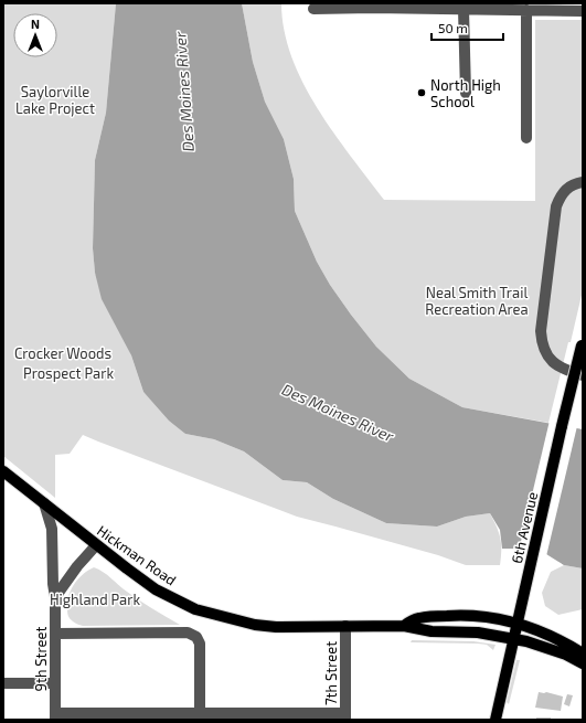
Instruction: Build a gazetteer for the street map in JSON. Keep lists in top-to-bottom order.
{
  "streets": {
    "main road": ["6th Avenue", "Hickman Road"],
    "street": ["9th Street", "7th Street"]
  },
  "crossings": [
    ["6th Avenue", "Hickman Road"],
    ["Hickman Road", "9th Street"],
    ["Hickman Road", "7th Street"]
  ],
  "water": ["Des Moines River"],
  "parks": [
    "Saylorville Lake Project",
    "Neal Smith Trail Recreation Area",
    "Crocker Woods",
    "Prospect Park",
    "Highland Park"
  ],
  "places": ["North High School"],
  "scale_bar": "50 m",
  "north": "top"
}
